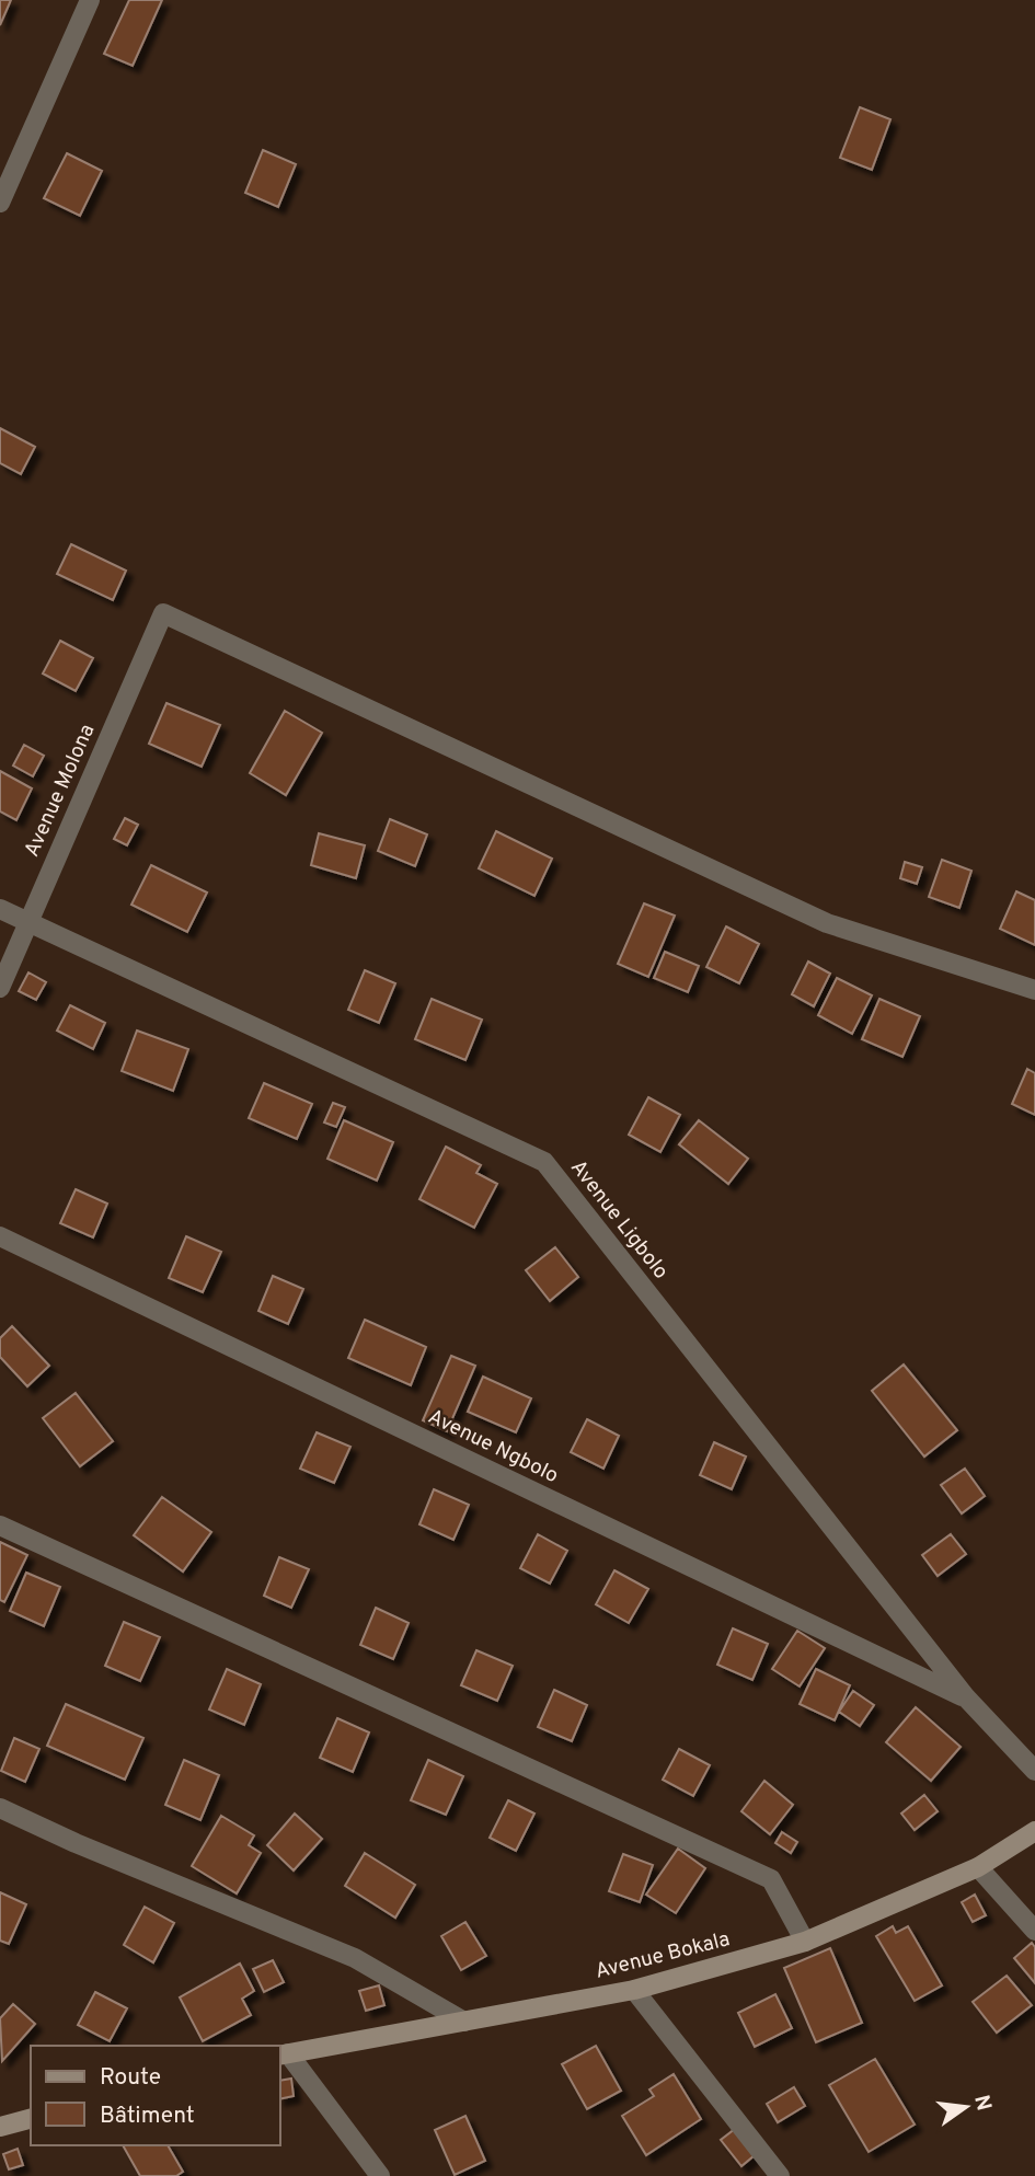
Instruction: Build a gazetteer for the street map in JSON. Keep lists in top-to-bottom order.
{
  "streets": {
    "street": [
      "Avenue Molona",
      "Avenue Ligbolo",
      "Avenue Ngbolo",
      "Avenue Bokala"
    ]
  },
  "crossings": [
    ["Avenue Molona", "Avenue Ligbolo"],
    ["Avenue Ligbolo", "Avenue Ngbolo"]
  ],
  "legend": ["Route", "Bâtiment"],
  "north": "right"
}
